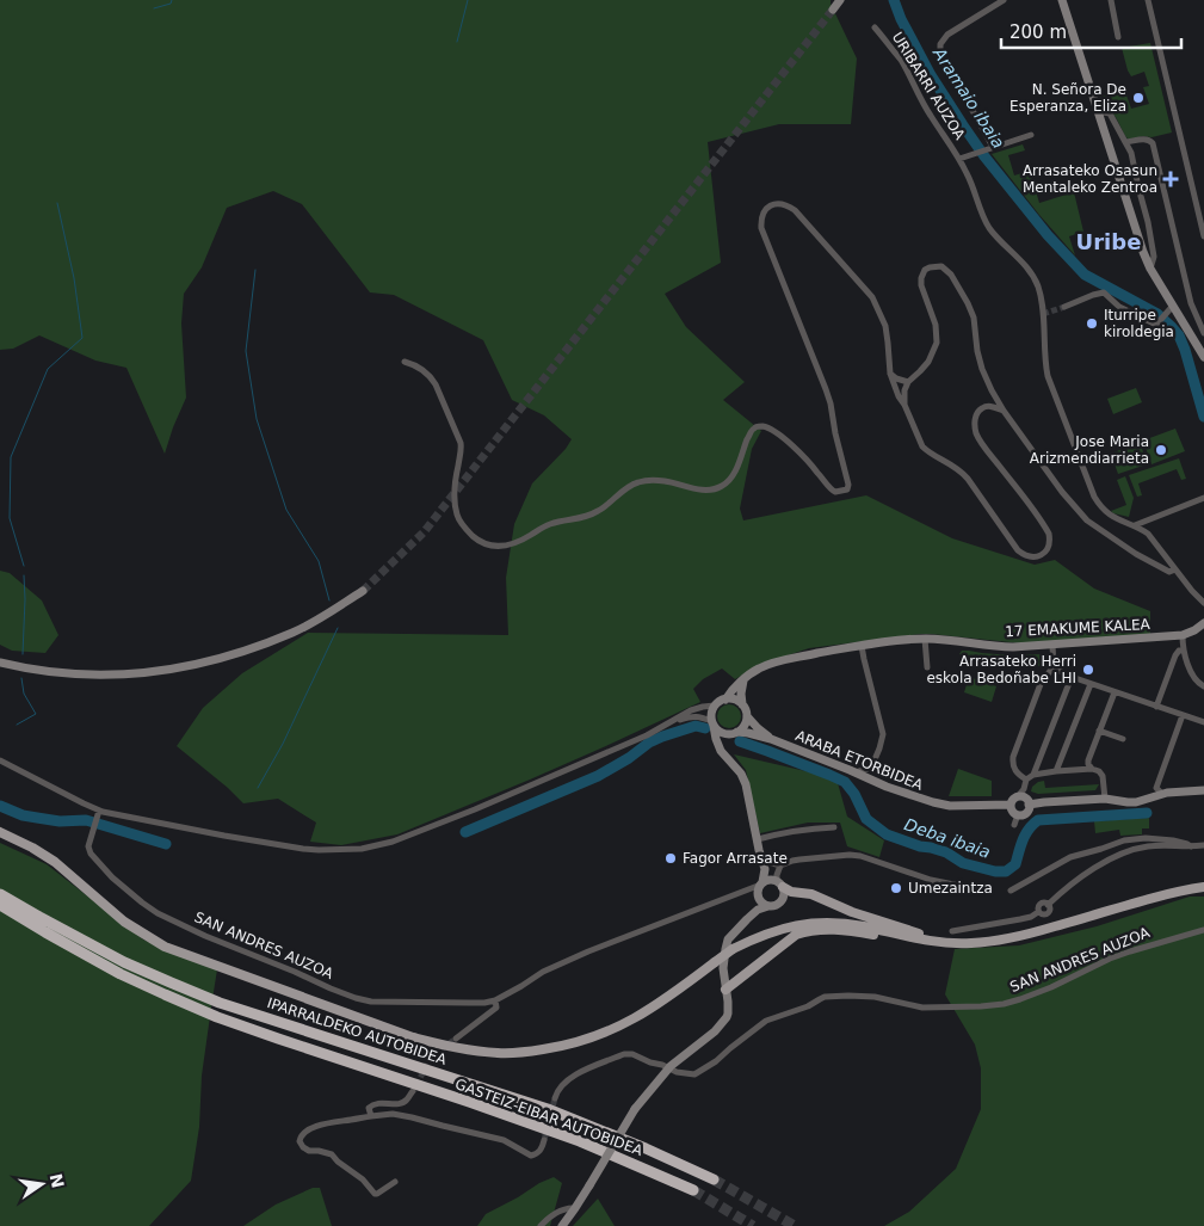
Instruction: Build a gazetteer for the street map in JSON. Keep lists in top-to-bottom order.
{
  "streets": {
    "highway": ["IPARRALDEKO AUTOBIDEA", "GASTEIZ-EIBAR AUTOBIDEA"],
    "street": [
      "URIBARRI AUZOA",
      "17 EMAKUME KALEA",
      "ARABA ETORBIDEA",
      "SAN ANDRES AUZOA"
    ]
  },
  "crossings": [
    ["17 EMAKUME KALEA", "ARABA ETORBIDEA"]
  ],
  "districts": ["Uribe"],
  "water": ["Aramaio ibaia", "Deba ibaia"],
  "places": {
    "other": [
      "N. Señora De Esperanza, Eliza",
      "Iturripe kiroldegia",
      "Jose Maria Arizmendiarrieta",
      "Arrasateko Herri eskola Bedoñabe LHI",
      "Fagor Arrasate",
      "Umezaintza"
    ],
    "health": ["Arrasateko Osasun Mentaleko Zentroa"]
  },
  "scale_bar": "200 m",
  "north": "right"
}
